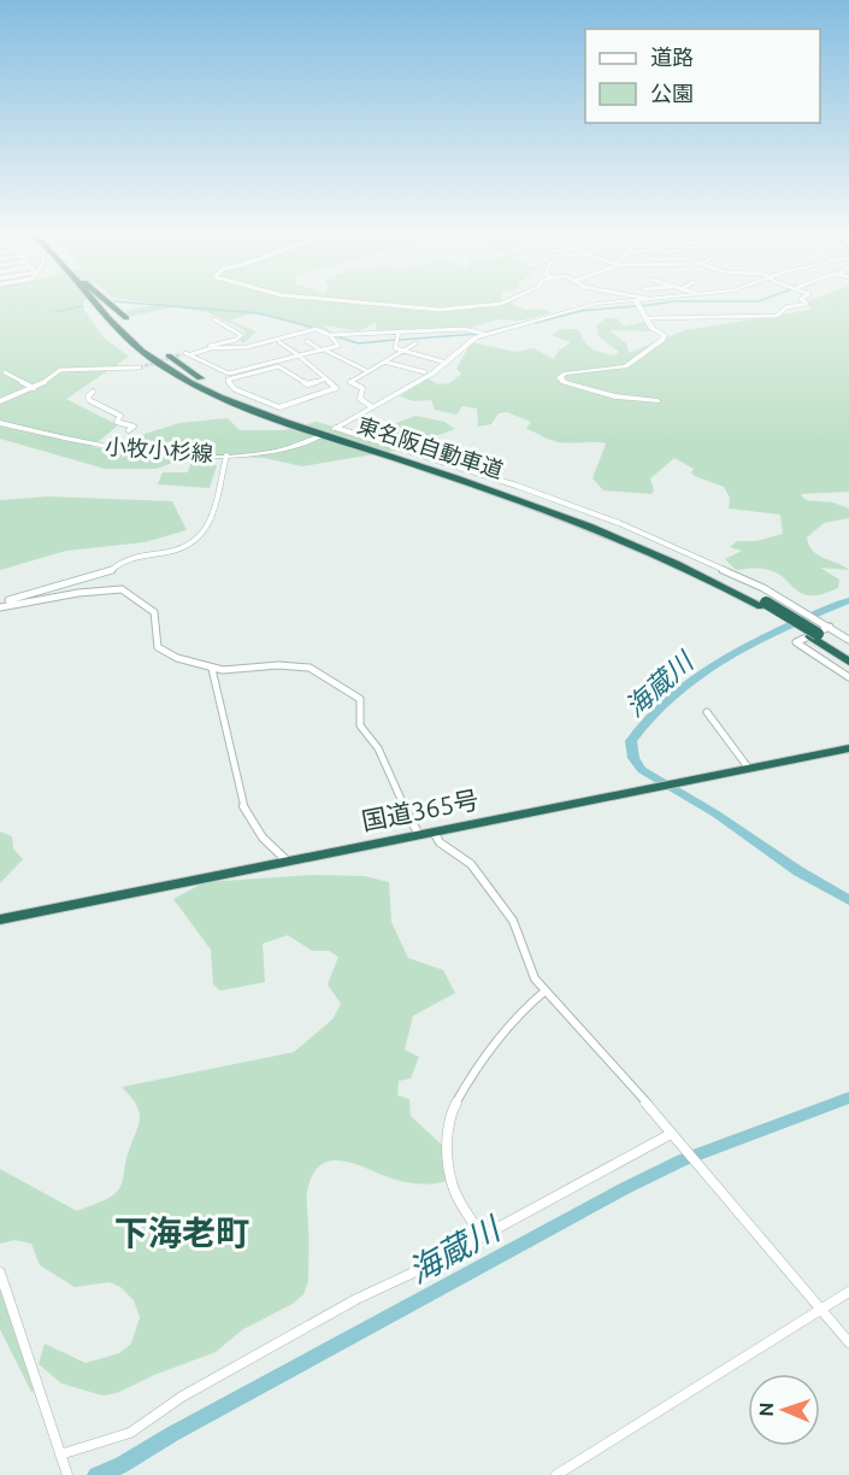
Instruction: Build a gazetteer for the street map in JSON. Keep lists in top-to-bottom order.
{
  "streets": {
    "highway": ["東名阪自動車道", "国道365号"],
    "main road": ["小牧小杉線"]
  },
  "districts": ["下海老町"],
  "water": ["海蔵川"],
  "legend": ["道路", "公園"],
  "north": "left"
}
